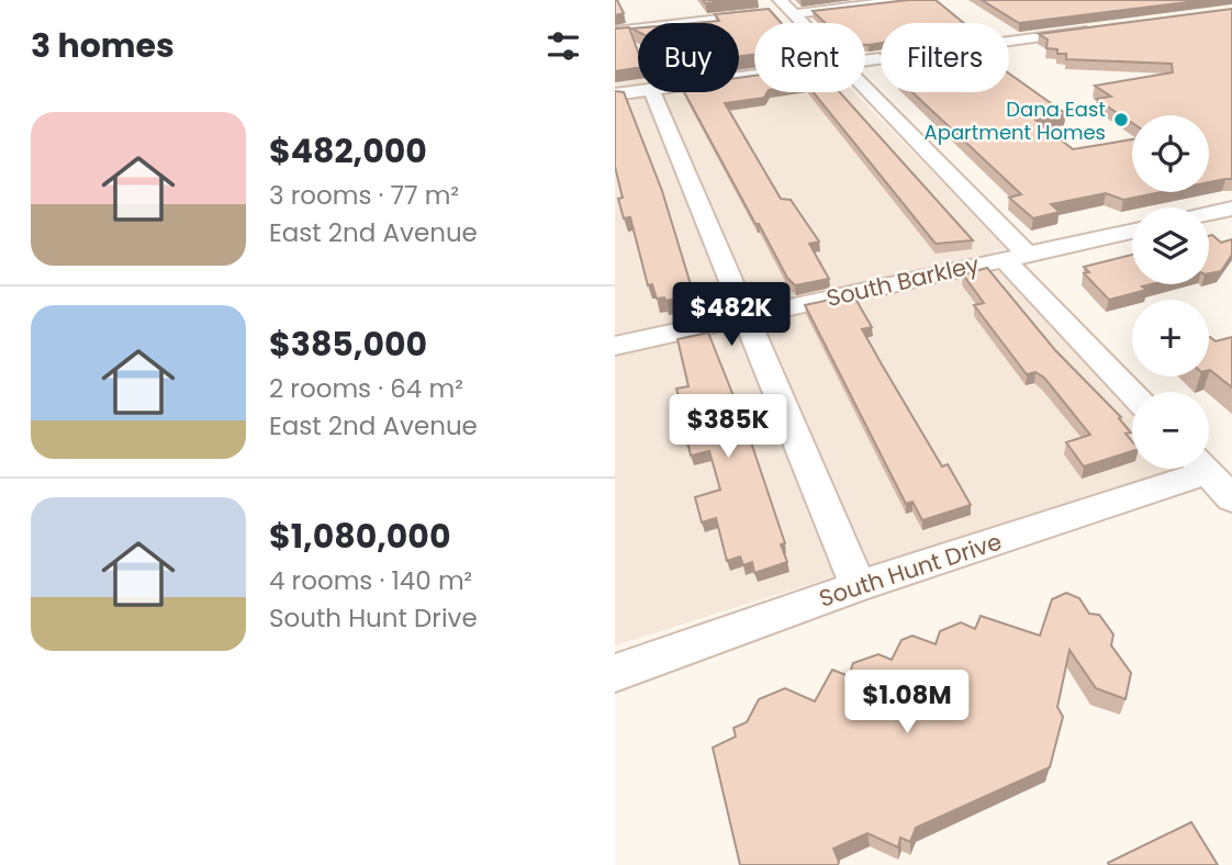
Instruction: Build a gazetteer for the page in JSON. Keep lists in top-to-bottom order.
{
  "streets": {
    "street": ["South Barkley", "South Hunt Drive"]
  },
  "places": ["Dana East Apartment Homes"],
  "page": {
    "heading": "3 homes",
    "chip": ["Buy", "Rent", "Filters"],
    "list": [
      {
        "name": "$482,000",
        "note": "3 rooms · 77 m² · East 2nd Avenue"
      },
      {
        "name": "$385,000",
        "note": "2 rooms · 64 m² · East 2nd Avenue"
      },
      {
        "name": "$1,080,000",
        "note": "4 rooms · 140 m² · South Hunt Drive"
      }
    ],
    "map_buttons": ["+", "−"],
    "price": ["$482K", "$385K", "$1.08M"]
  }
}
